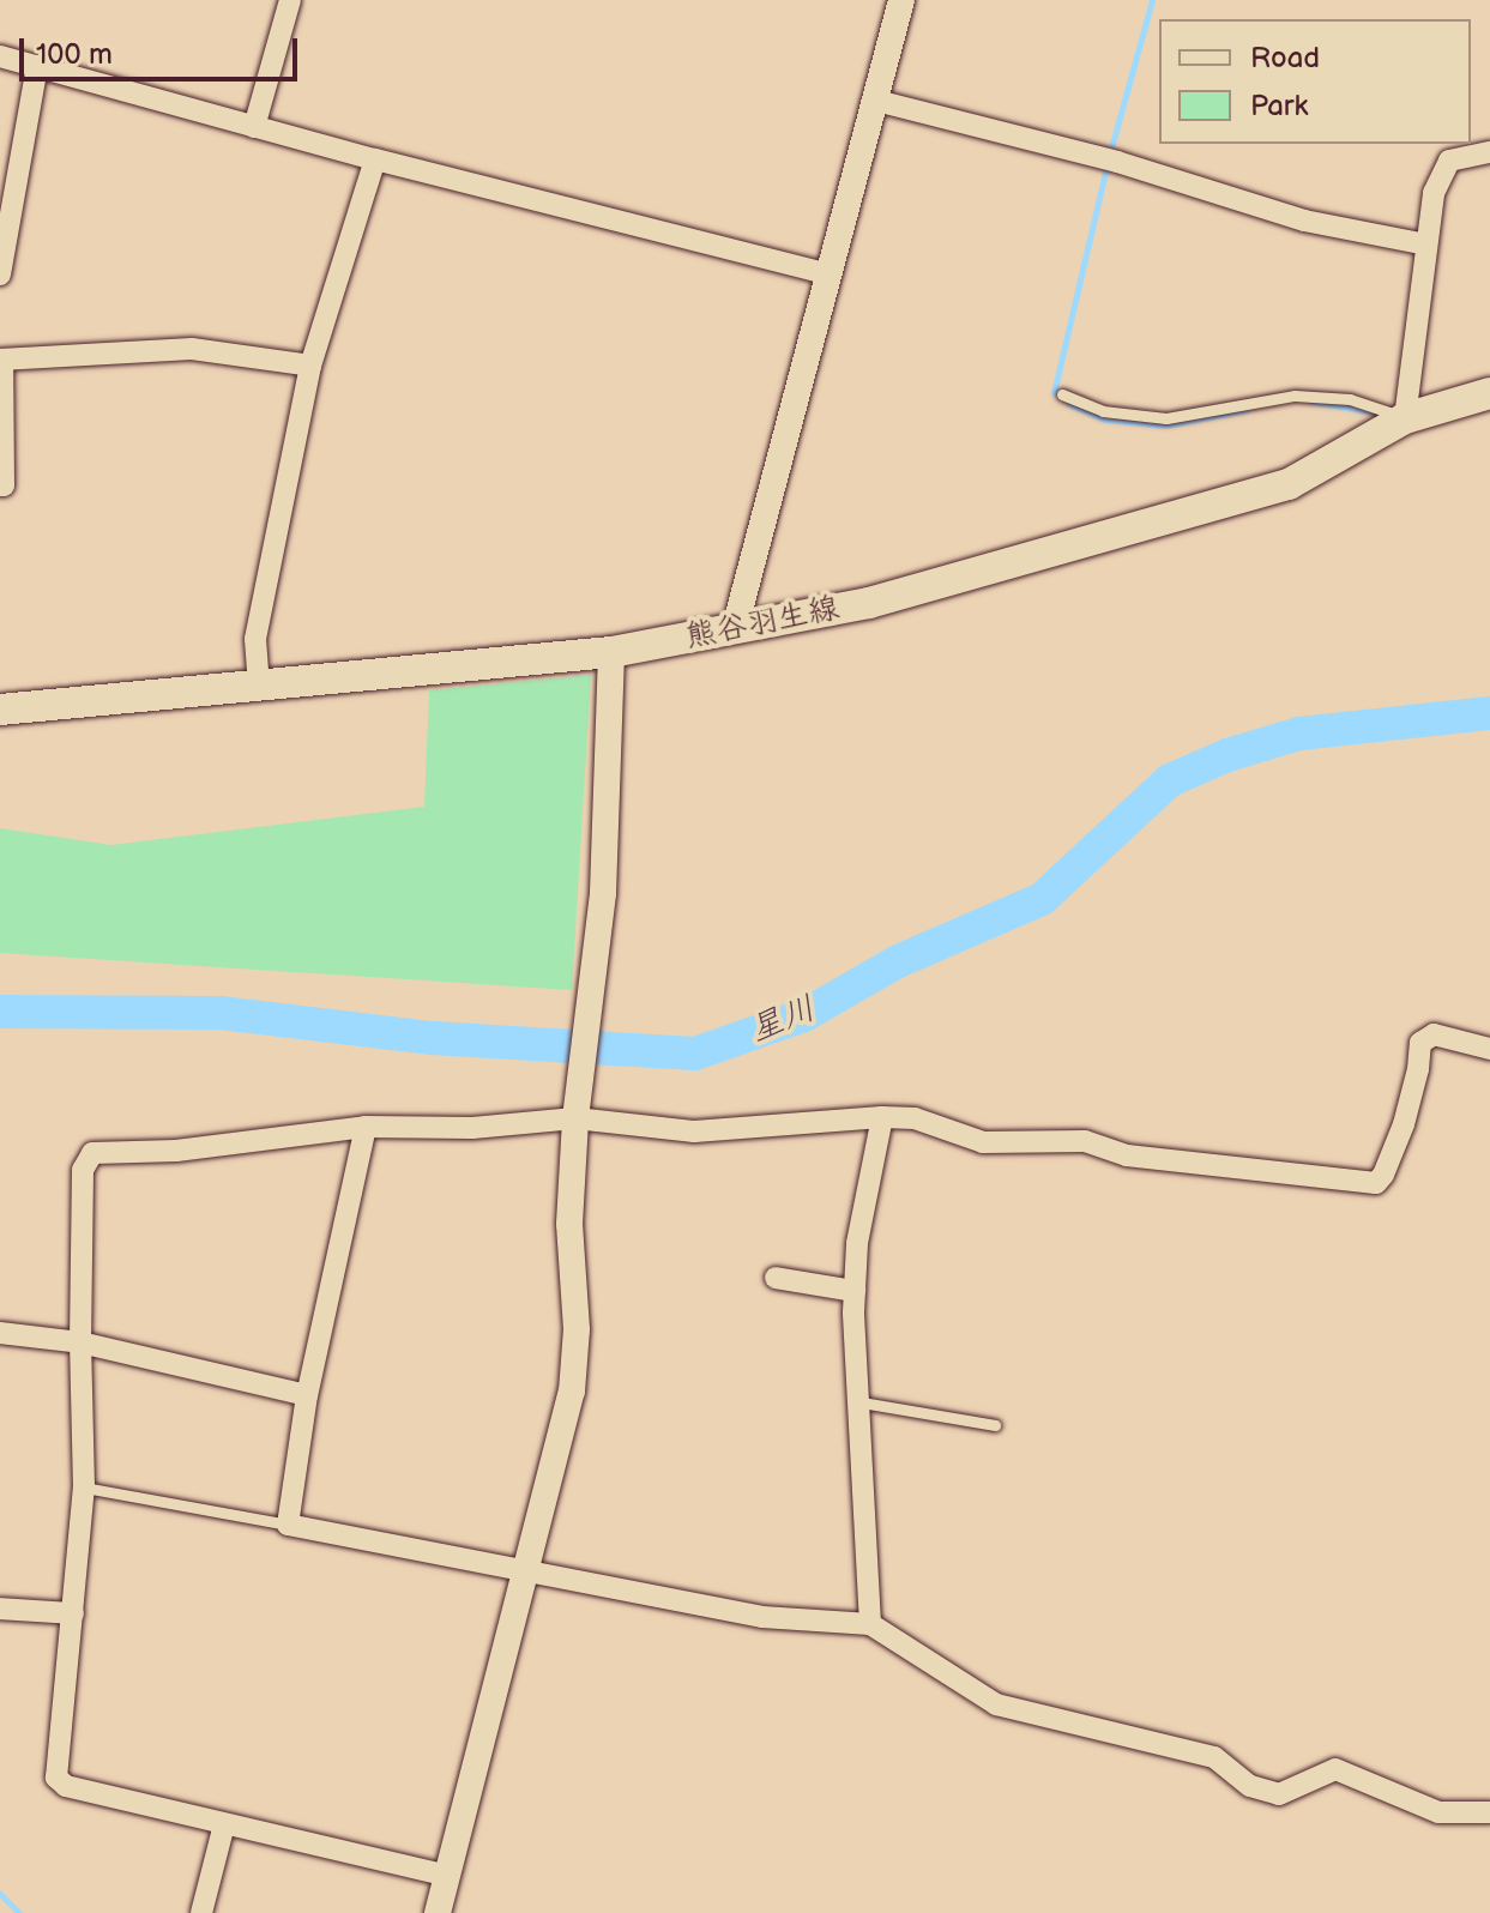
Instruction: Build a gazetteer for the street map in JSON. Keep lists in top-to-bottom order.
{
  "streets": {
    "main road": ["熊谷羽生線"]
  },
  "water": ["星川"],
  "legend": ["Road", "Park"],
  "scale_bar": "100 m"
}
